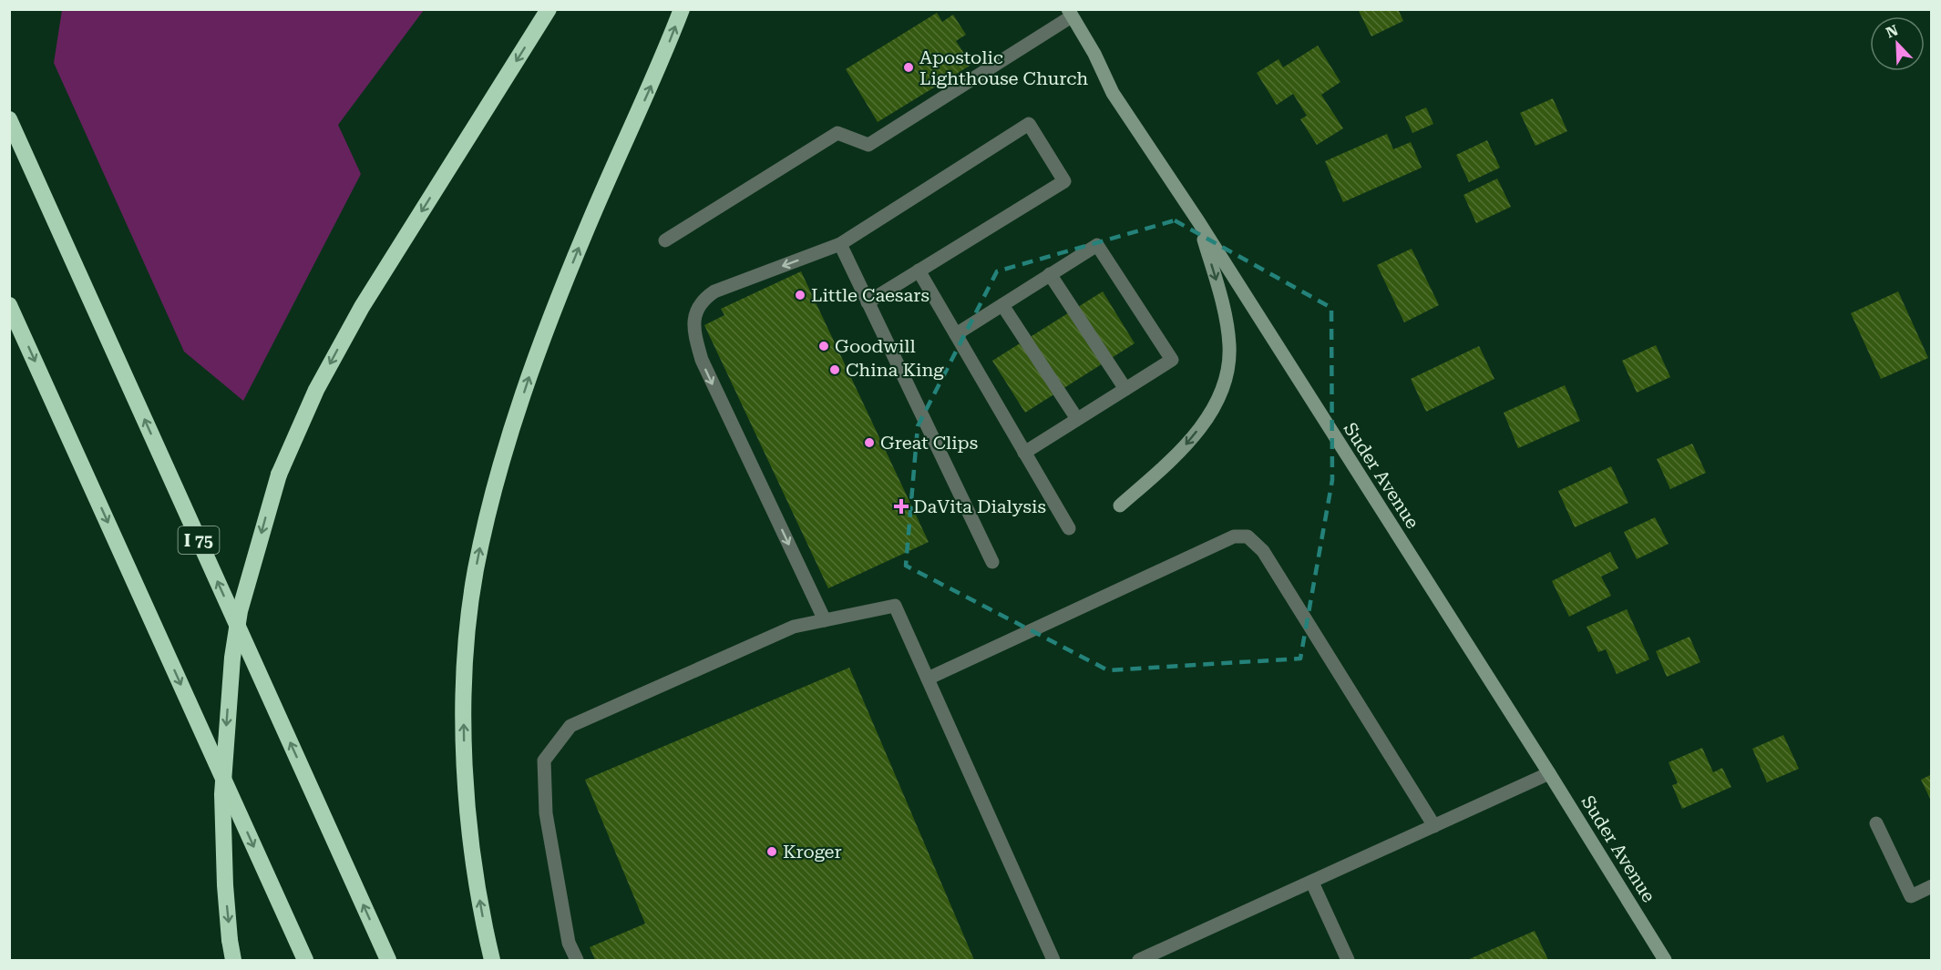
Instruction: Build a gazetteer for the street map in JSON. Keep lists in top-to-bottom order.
{
  "streets": {
    "highway": ["I 75"],
    "street": ["Suder Avenue"]
  },
  "places": {
    "other": [
      "Apostolic Lighthouse Church",
      "Little Caesars",
      "Goodwill",
      "China King",
      "Great Clips",
      "Kroger"
    ],
    "health": ["DaVita Dialysis"]
  },
  "north": "top left"
}
